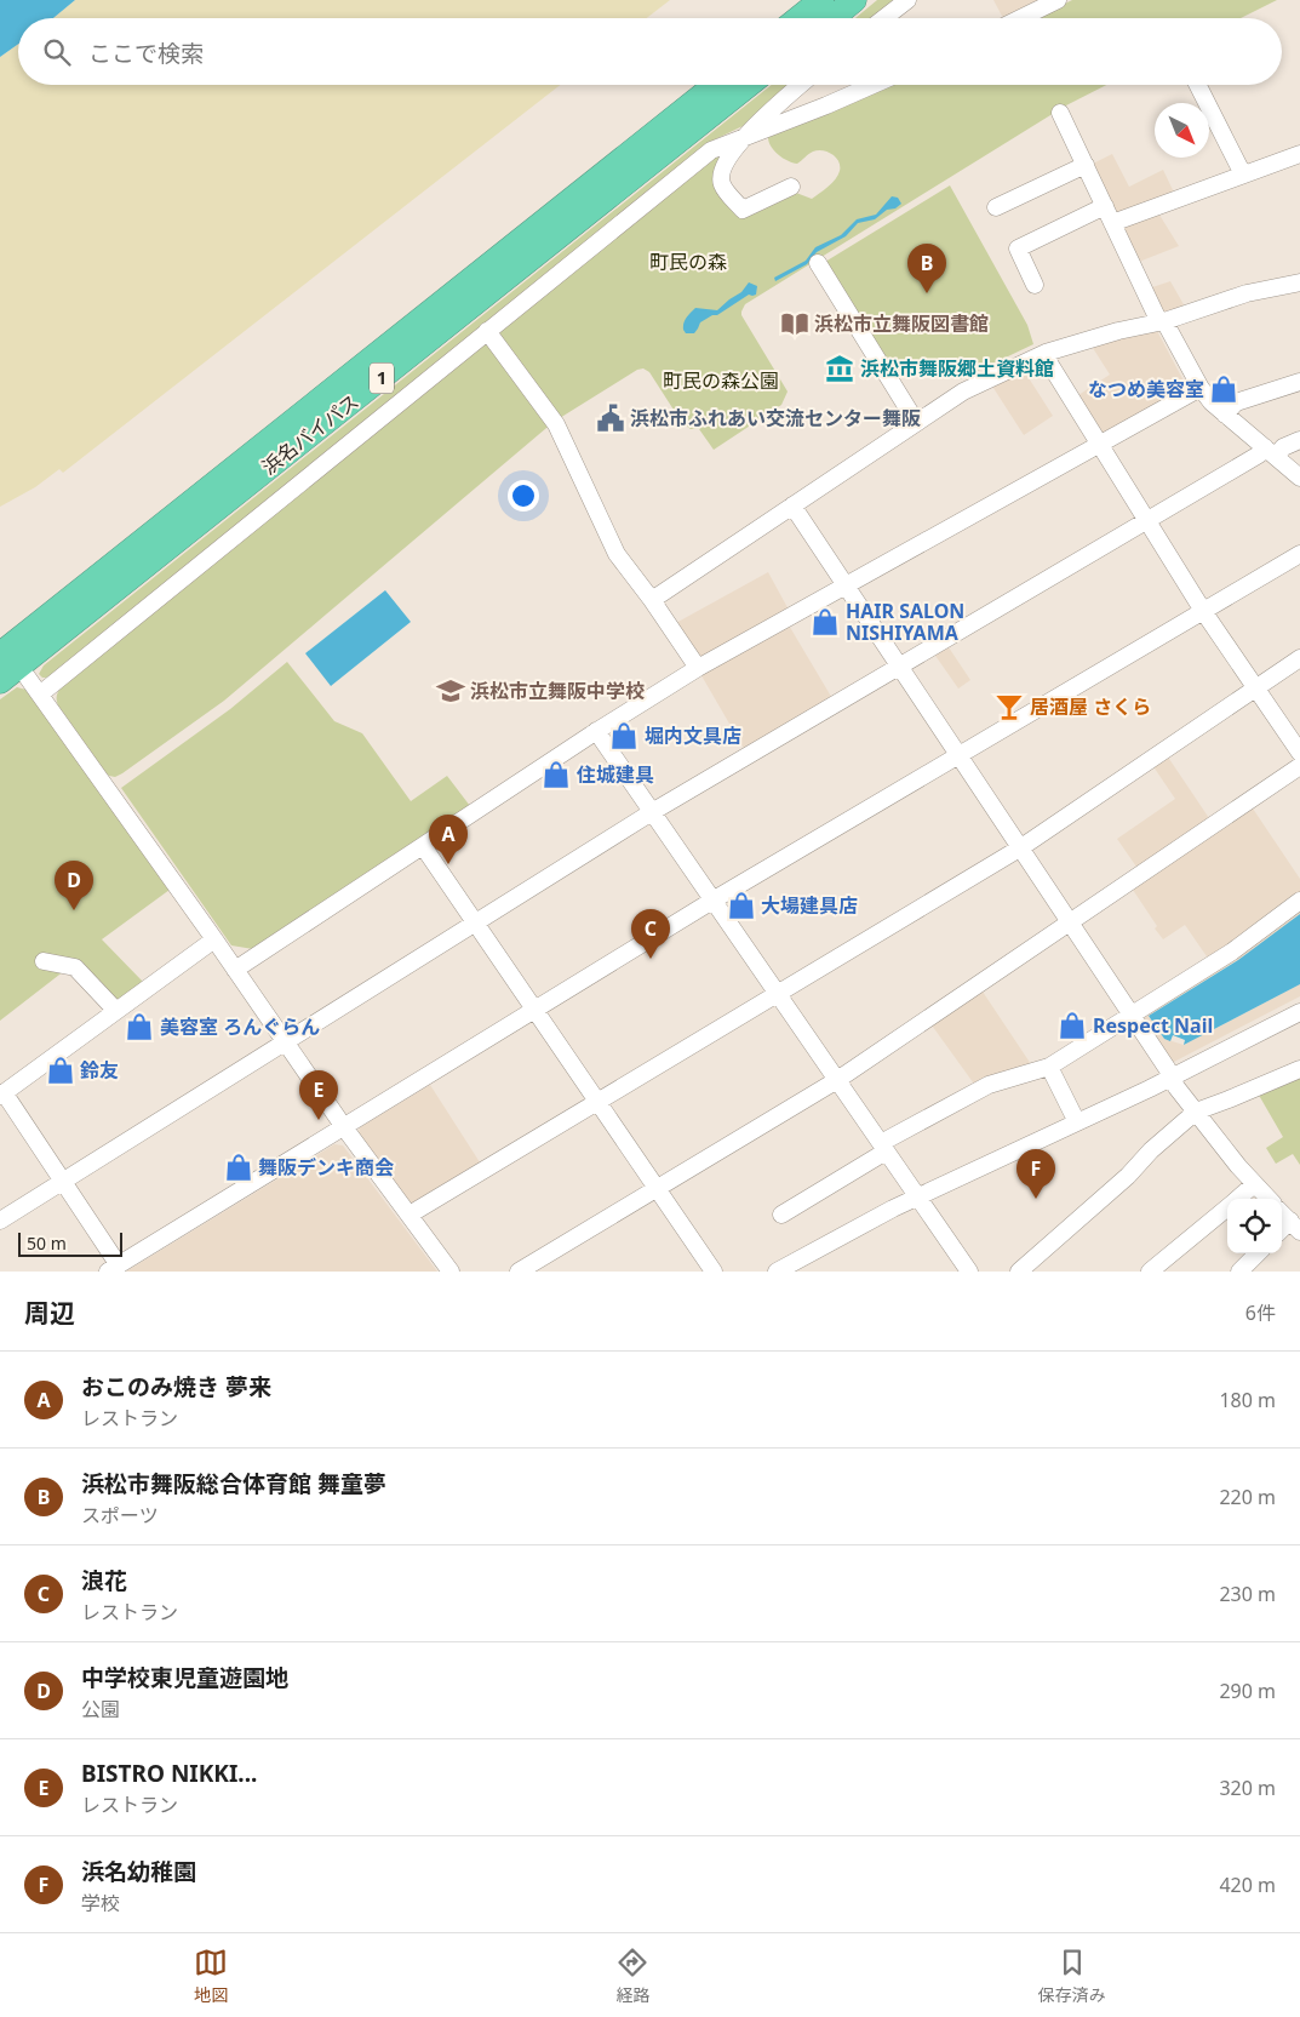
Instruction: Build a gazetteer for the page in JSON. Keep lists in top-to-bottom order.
{
  "streets": {
    "highway": ["1", "浜名バイパス"]
  },
  "parks": ["町民の森", "町民の森公園"],
  "places": {
    "library": ["浜松市立舞阪図書館"],
    "museum": ["浜松市舞阪郷土資料館"],
    "shop": [
      "なつめ美容室",
      "HAIR SALON NISHIYAMA",
      "堀内文具店",
      "住城建具",
      "大場建具店",
      "Respect Nail",
      "美容室 ろんぐらん",
      "鈴友",
      "舞阪デンキ商会"
    ],
    "public building": ["浜松市ふれあい交流センター舞阪"],
    "school or university": ["浜松市立舞阪中学校"],
    "bar": ["居酒屋 さくら"]
  },
  "scale_bar": "50 m",
  "north": "bottom right",
  "page": {
    "search": "ここで検索",
    "pins": [
      "B",
      "A",
      "D",
      "C",
      "E",
      "F"
    ],
    "scale": "50 m",
    "heading": ["周辺", "6件"],
    "list": [
      {
        "mark": "A",
        "name": "おこのみ焼き 夢来",
        "note": "レストラン",
        "value": "180 m"
      },
      {
        "mark": "B",
        "name": "浜松市舞阪総合体育館 舞童夢",
        "note": "スポーツ",
        "value": "220 m"
      },
      {
        "mark": "C",
        "name": "浪花",
        "note": "レストラン",
        "value": "230 m"
      },
      {
        "mark": "D",
        "name": "中学校東児童遊園地",
        "note": "公園",
        "value": "290 m"
      },
      {
        "mark": "E",
        "name": "BISTRO NIKKI...",
        "note": "レストラン",
        "value": "320 m"
      },
      {
        "mark": "F",
        "name": "浜名幼稚園",
        "note": "学校",
        "value": "420 m"
      }
    ],
    "nav": ["地図", "経路", "保存済み"]
  }
}
